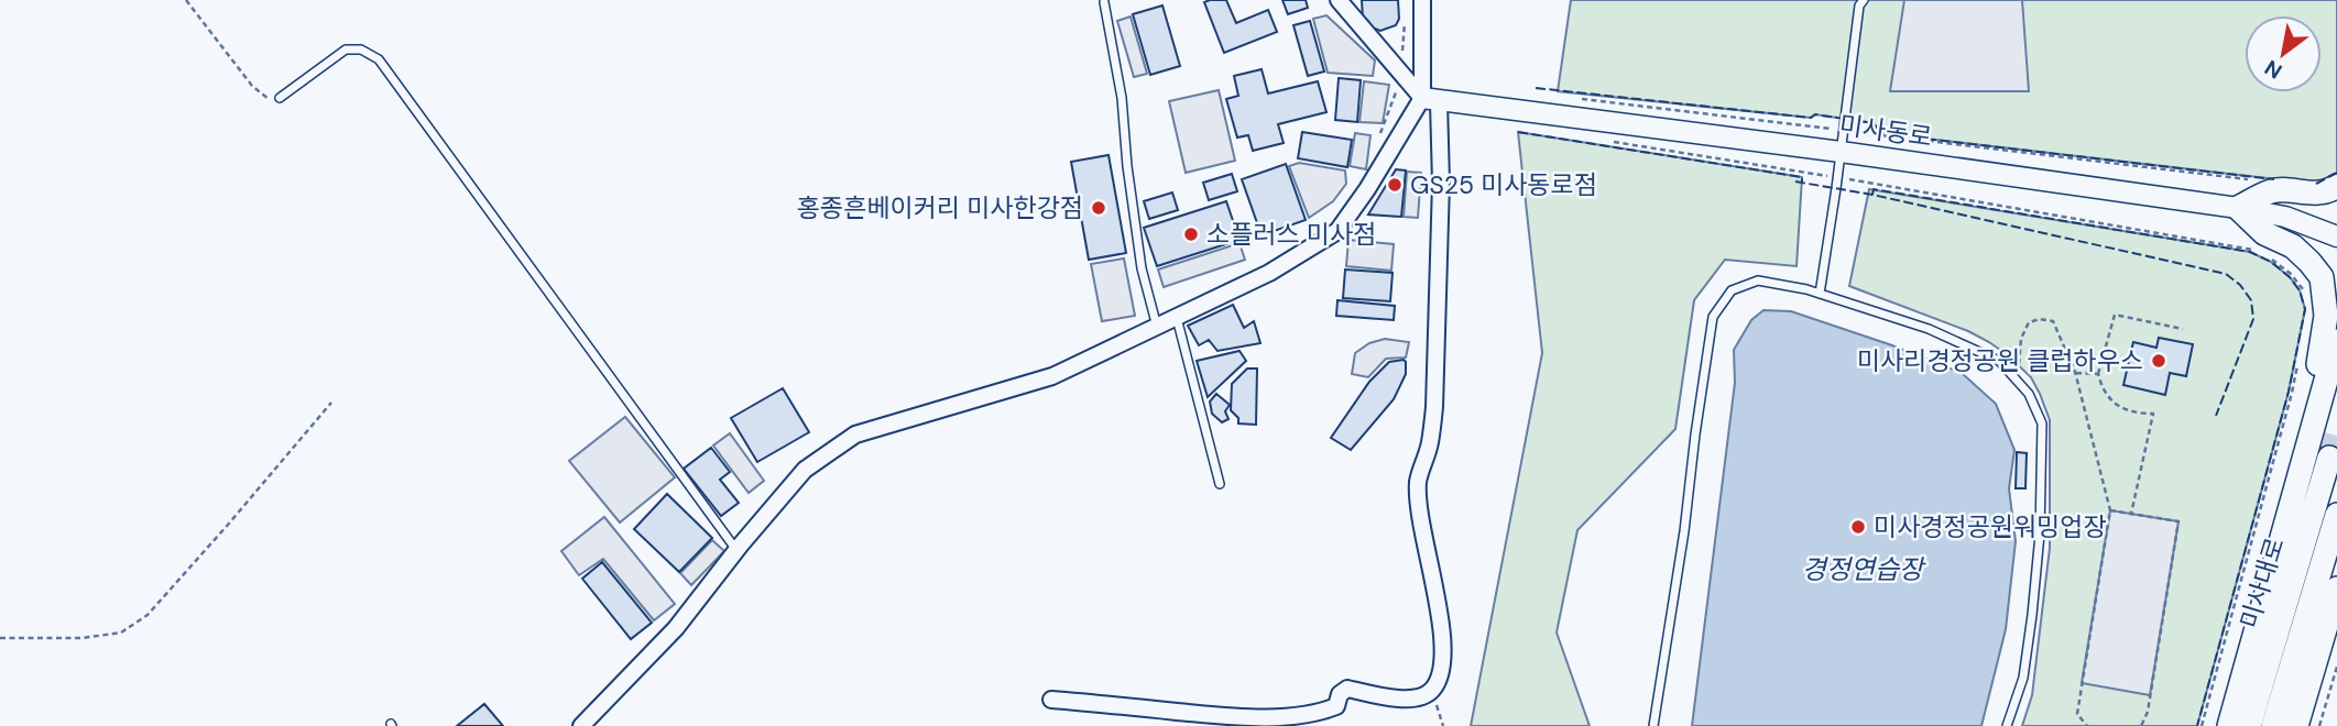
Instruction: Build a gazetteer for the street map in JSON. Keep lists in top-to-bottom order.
{
  "streets": {
    "main road": ["미사대로"],
    "street": ["미사동로"]
  },
  "water": ["경정연습장"],
  "places": [
    "GS25 미사동로점",
    "홍종흔베이커리 미사한강점",
    "소플러스 미사점",
    "미사리경정공원 클럽하우스",
    "미사경정공원워밍업장"
  ],
  "north": "bottom left"
}
